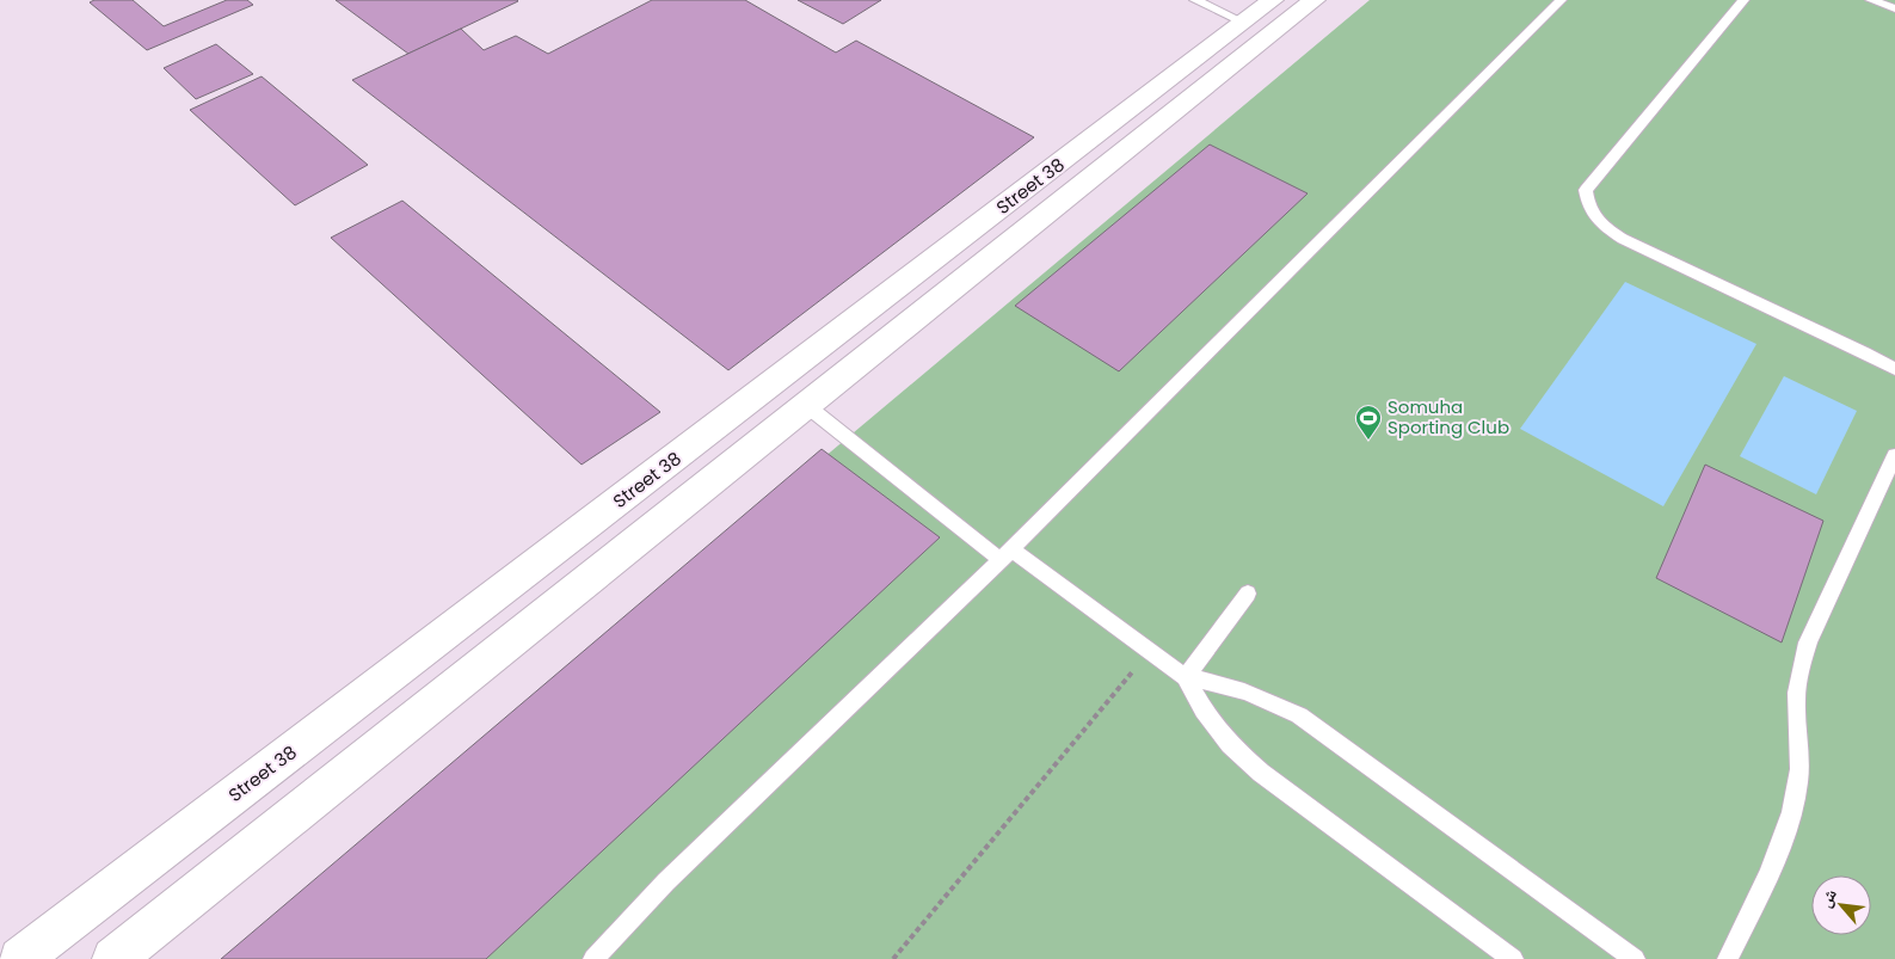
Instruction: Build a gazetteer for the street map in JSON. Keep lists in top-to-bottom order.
{
  "streets": {
    "street": ["Street 38"]
  },
  "places": {
    "sports": ["Somuha Sporting Club"]
  },
  "north": "top left"
}
